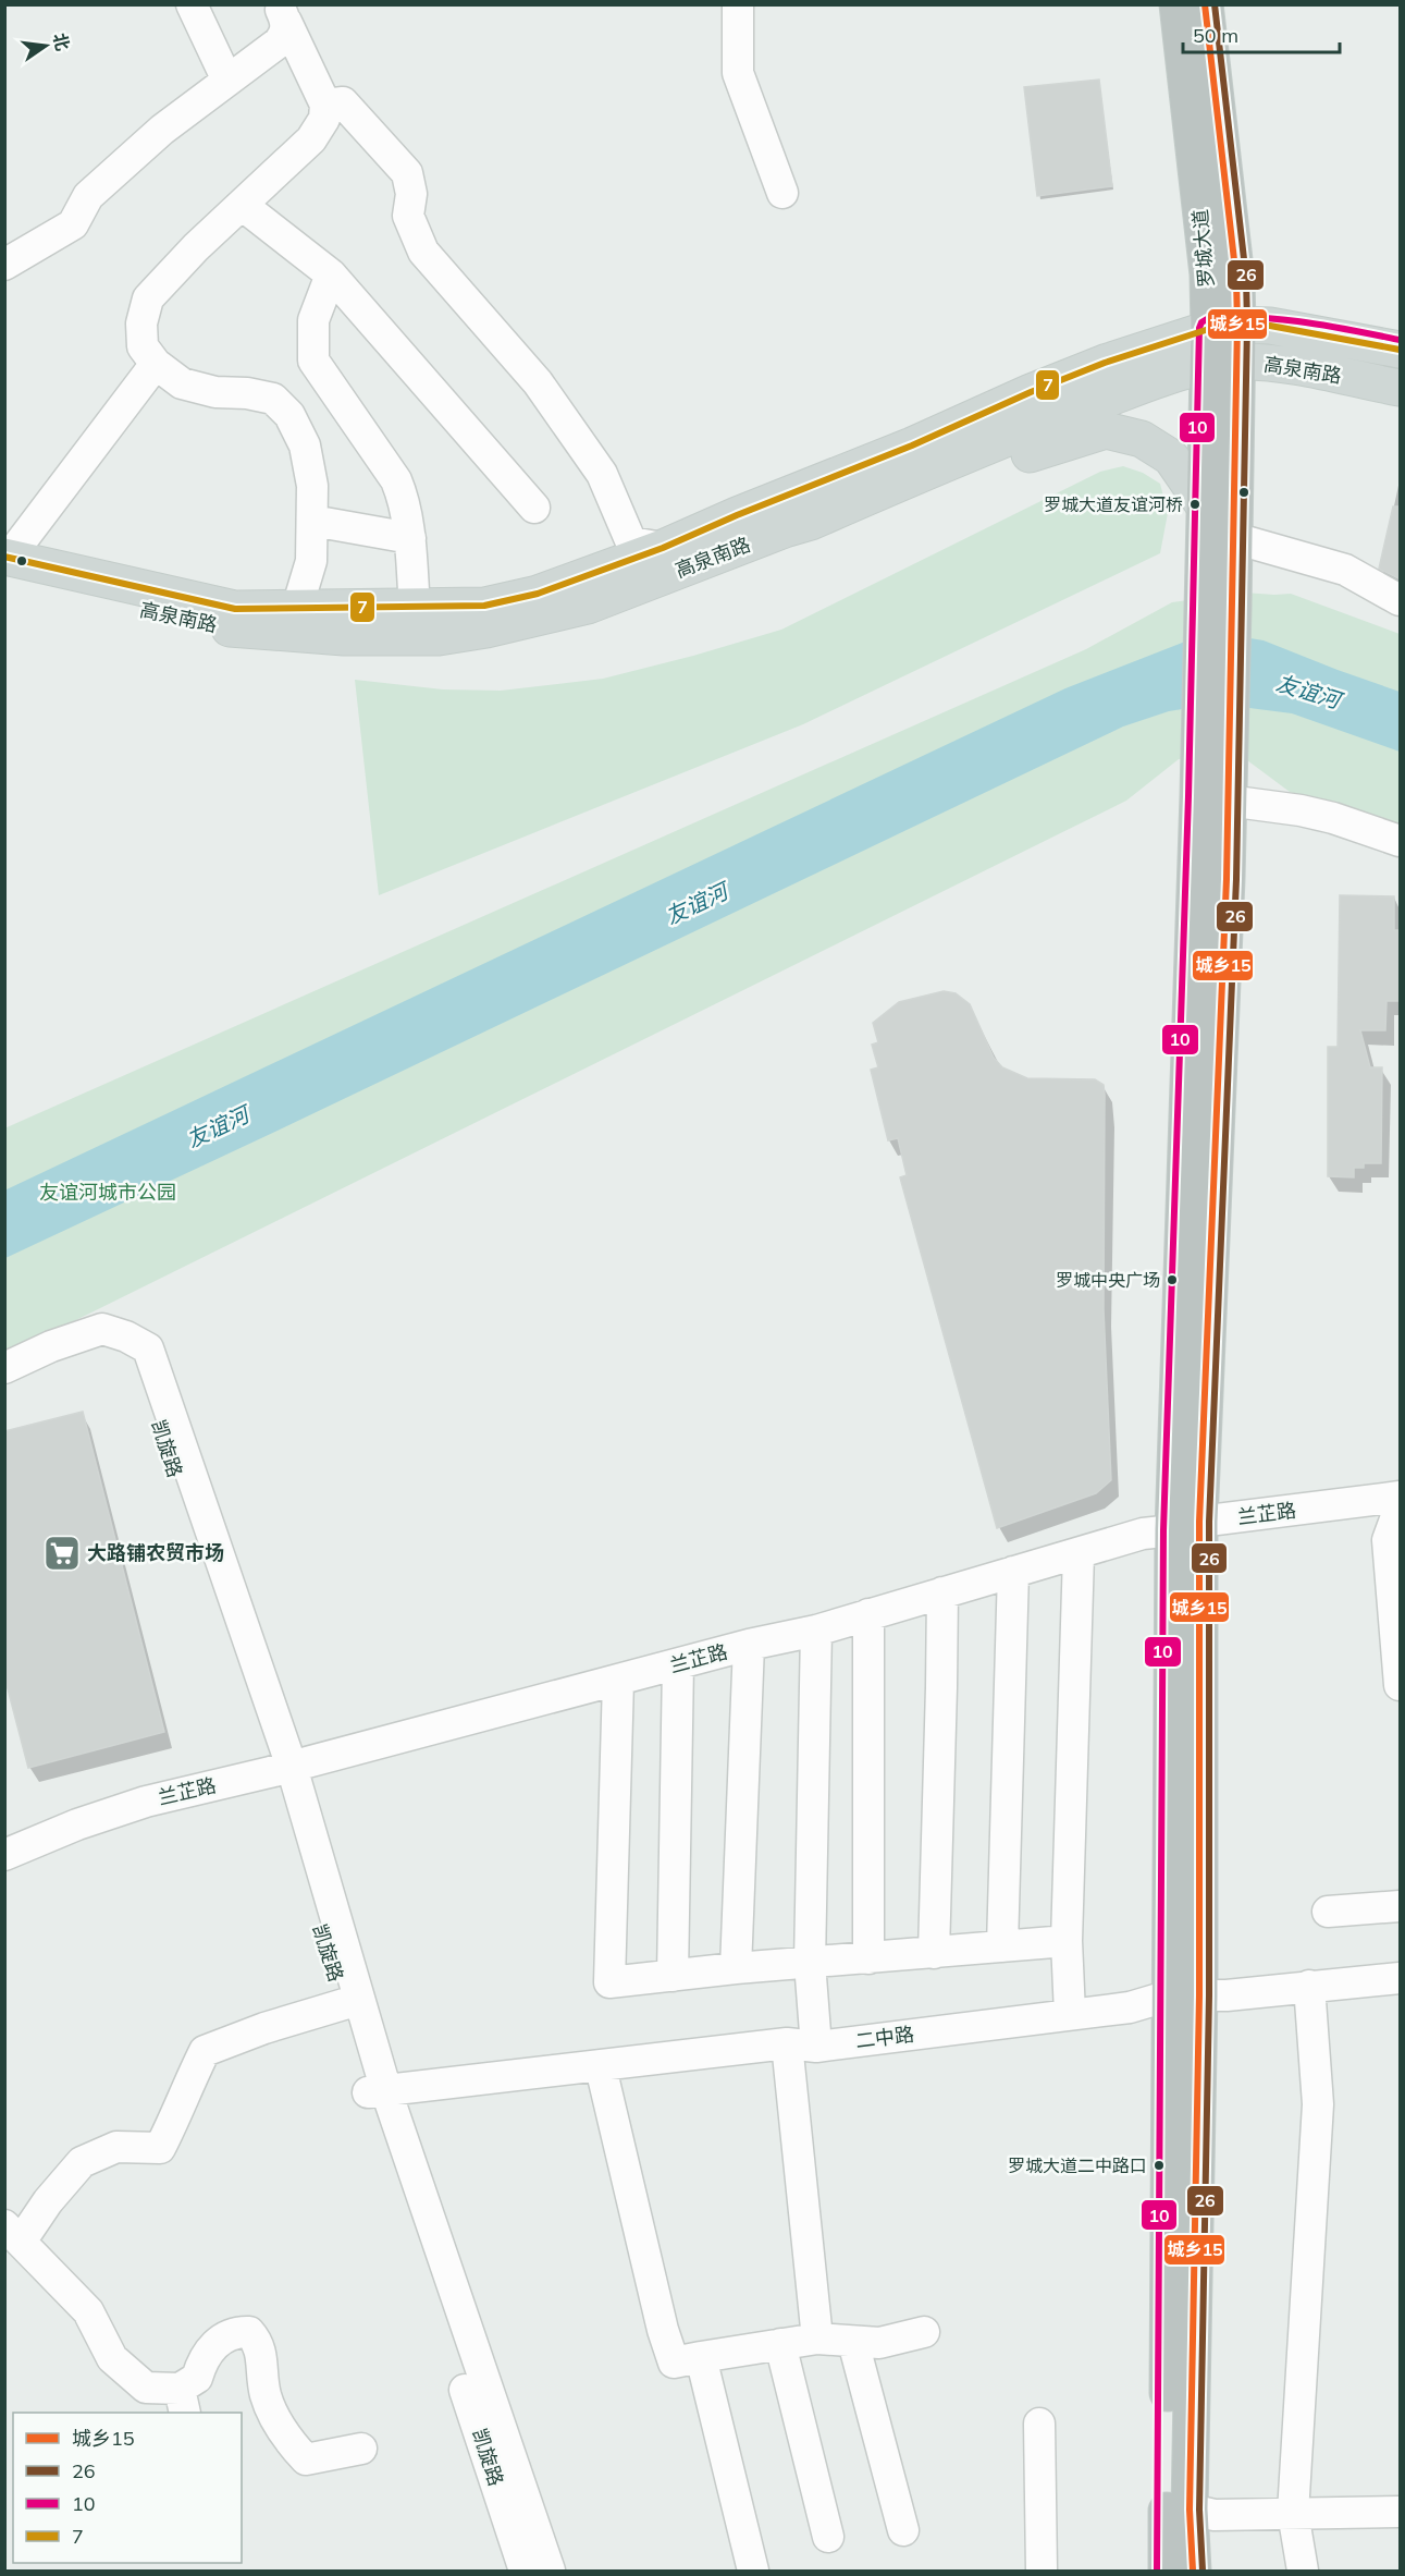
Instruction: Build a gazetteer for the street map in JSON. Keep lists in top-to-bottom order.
{
  "streets": {
    "highway": ["罗城大道"],
    "main road": ["高泉南路"],
    "street": ["凯旋路", "兰芷路", "二中路"]
  },
  "crossings": [
    ["罗城大道", "高泉南路"],
    ["罗城大道", "兰芷路"],
    ["罗城大道", "二中路"],
    ["凯旋路", "兰芷路"],
    ["凯旋路", "二中路"]
  ],
  "water": ["友谊河"],
  "parks": ["友谊河城市公园"],
  "places": {
    "other": ["罗城大道友谊河桥", "罗城中央广场", "罗城大道二中路口"],
    "supermarket": ["大路铺农贸市场"]
  },
  "lines": [
    "transit line 城乡15",
    "transit line 26",
    "transit line 10",
    "transit line 7"
  ],
  "legend": [
    "城乡15",
    "26",
    "10",
    "7"
  ],
  "scale_bar": "50 m",
  "north": "right"
}
